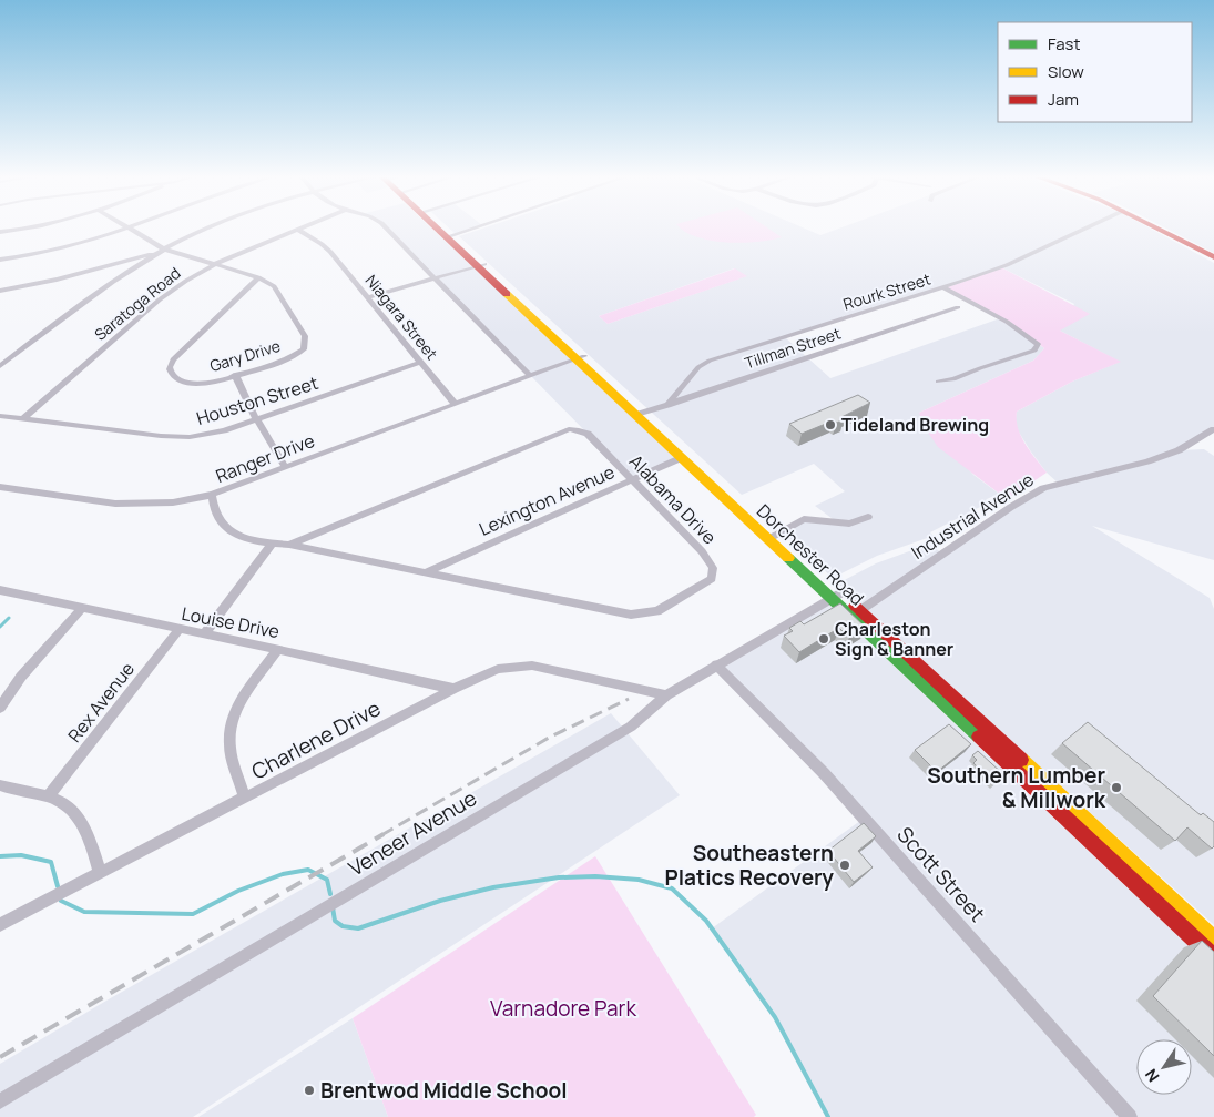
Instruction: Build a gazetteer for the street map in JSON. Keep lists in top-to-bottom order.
{
  "streets": {
    "main road": ["Dorchester Road"],
    "street": [
      "Rourk Street",
      "Saratoga Road",
      "Niagara Street",
      "Tillman Street",
      "Gary Drive",
      "Houston Street",
      "Ranger Drive",
      "Alabama Drive",
      "Lexington Avenue",
      "Industrial Avenue",
      "Louise Drive",
      "Rex Avenue",
      "Charlene Drive",
      "Veneer Avenue",
      "Scott Street"
    ]
  },
  "crossings": [
    ["Rourk Street", "Tillman Street"],
    ["Saratoga Road", "Niagara Street"],
    ["Saratoga Road", "Gary Drive"],
    ["Saratoga Road", "Houston Street"],
    ["Niagara Street", "Houston Street"],
    ["Niagara Street", "Ranger Drive"],
    ["Tillman Street", "Dorchester Road"],
    ["Ranger Drive", "Alabama Drive"],
    ["Ranger Drive", "Dorchester Road"],
    ["Alabama Drive", "Lexington Avenue"],
    ["Lexington Avenue", "Dorchester Road"],
    ["Industrial Avenue", "Dorchester Road"],
    ["Dorchester Road", "Veneer Avenue"],
    ["Louise Drive", "Rex Avenue"],
    ["Louise Drive", "Charlene Drive"],
    ["Charlene Drive", "Veneer Avenue"],
    ["Veneer Avenue", "Scott Street"]
  ],
  "parks": ["Varnadore Park"],
  "places": [
    "Tideland Brewing",
    "Charleston Sign & Banner",
    "Southern Lumber & Millwork",
    "Southeastern Platics Recovery",
    "Brentwod Middle School"
  ],
  "legend": ["Fast", "Slow", "Jam"],
  "north": "bottom left"
}
